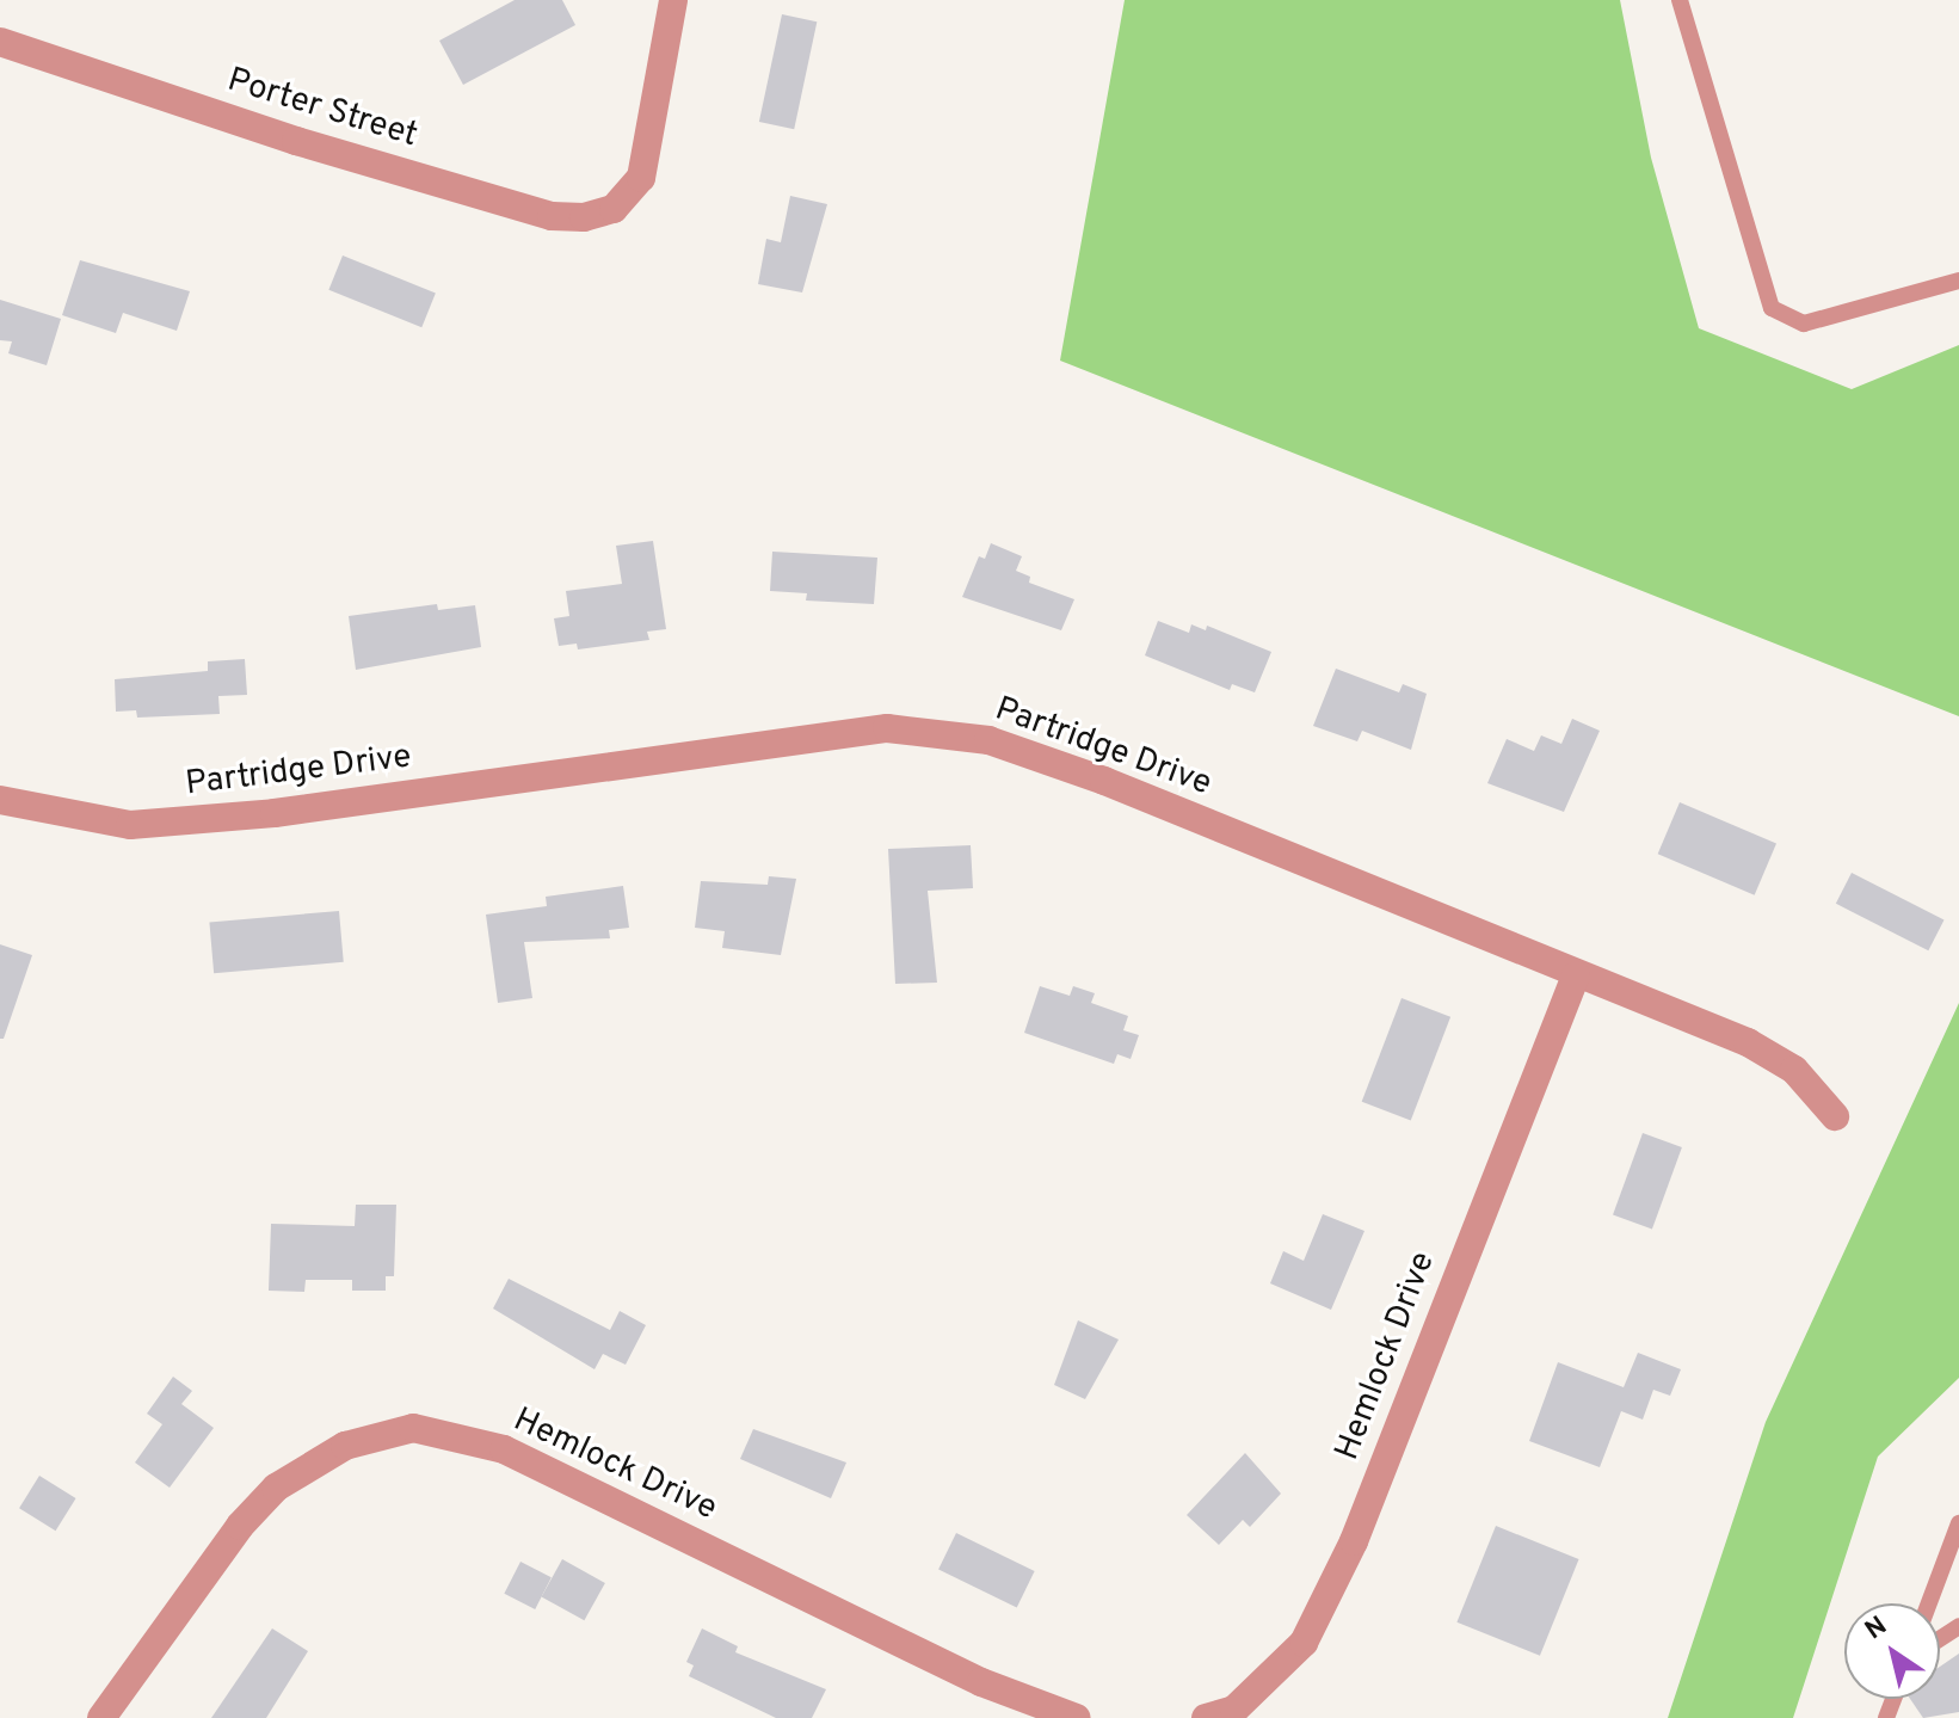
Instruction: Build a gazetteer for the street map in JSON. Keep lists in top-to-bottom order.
{
  "streets": {
    "street": ["Porter Street", "Partridge Drive", "Hemlock Drive"]
  },
  "crossings": [
    ["Partridge Drive", "Hemlock Drive"]
  ],
  "north": "top left"
}
